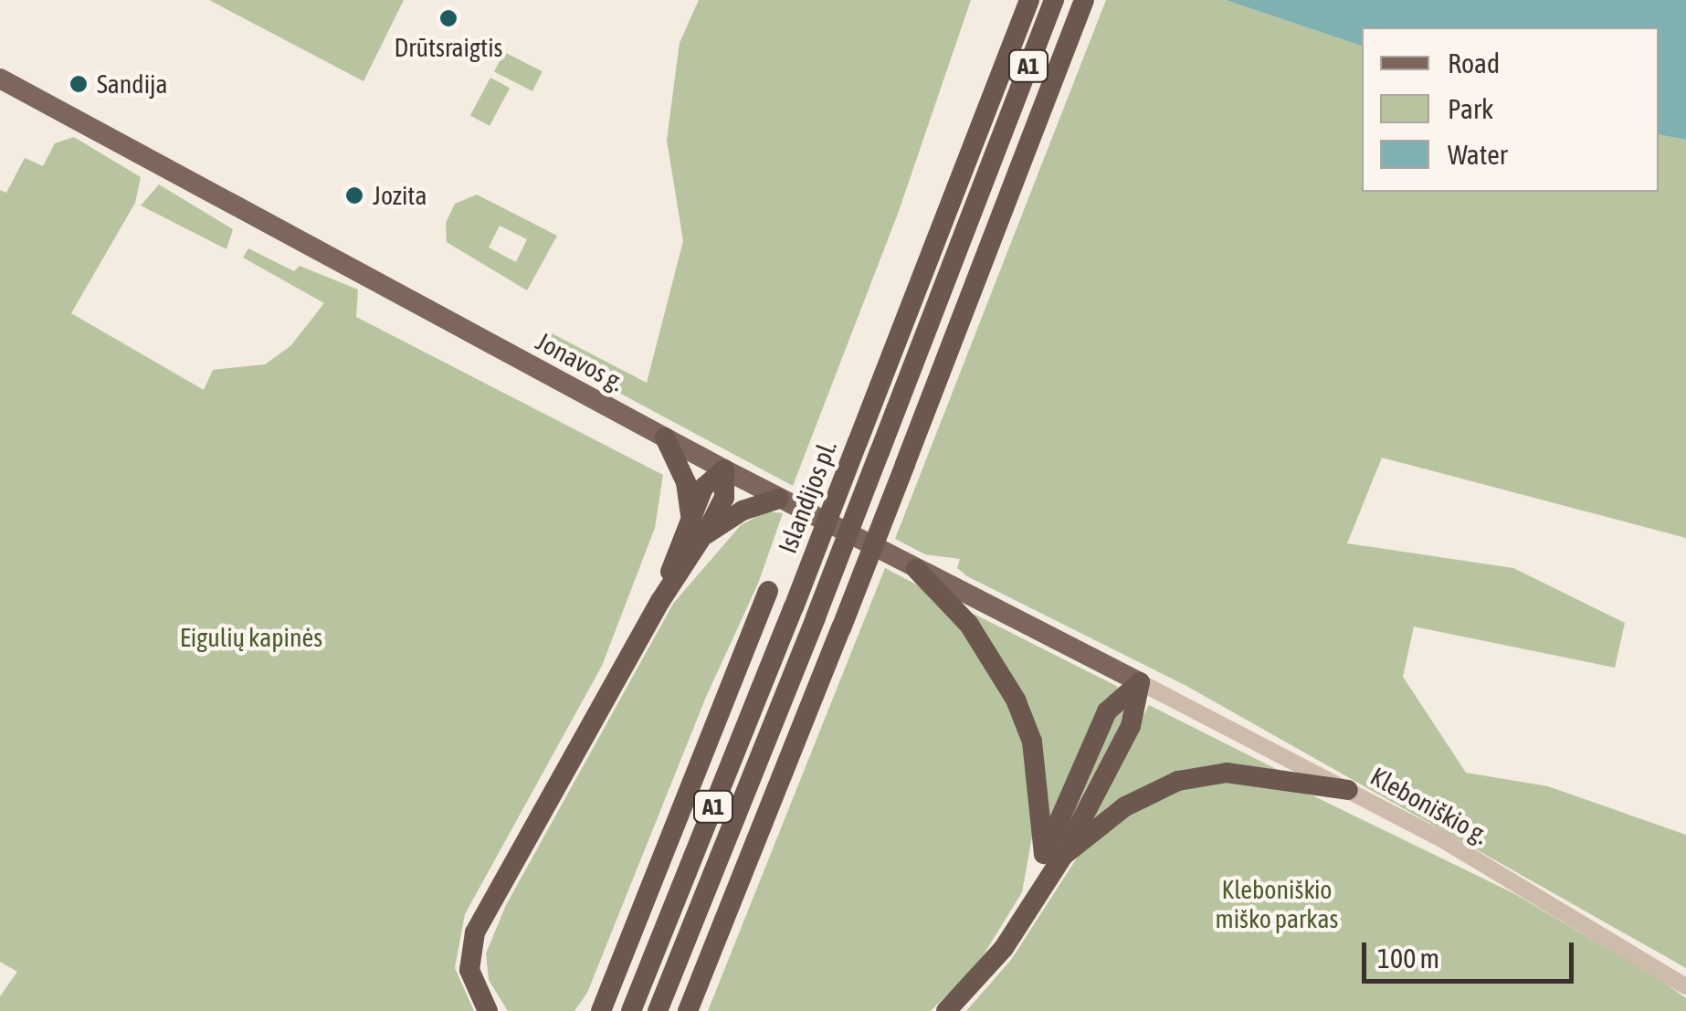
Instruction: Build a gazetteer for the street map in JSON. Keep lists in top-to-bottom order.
{
  "streets": {
    "highway": ["A1", "Islandijos pl."],
    "main road": ["Jonavos g."],
    "street": ["Kleboniškio g."]
  },
  "crossings": [
    ["Jonavos g.", "Kleboniškio g."]
  ],
  "parks": ["Eigulių kapinės", "Kleboniškio miško parkas"],
  "places": ["Drūtsraigtis", "Sandija", "Jozita"],
  "legend": ["Road", "Park", "Water"],
  "scale_bar": "100 m"
}
